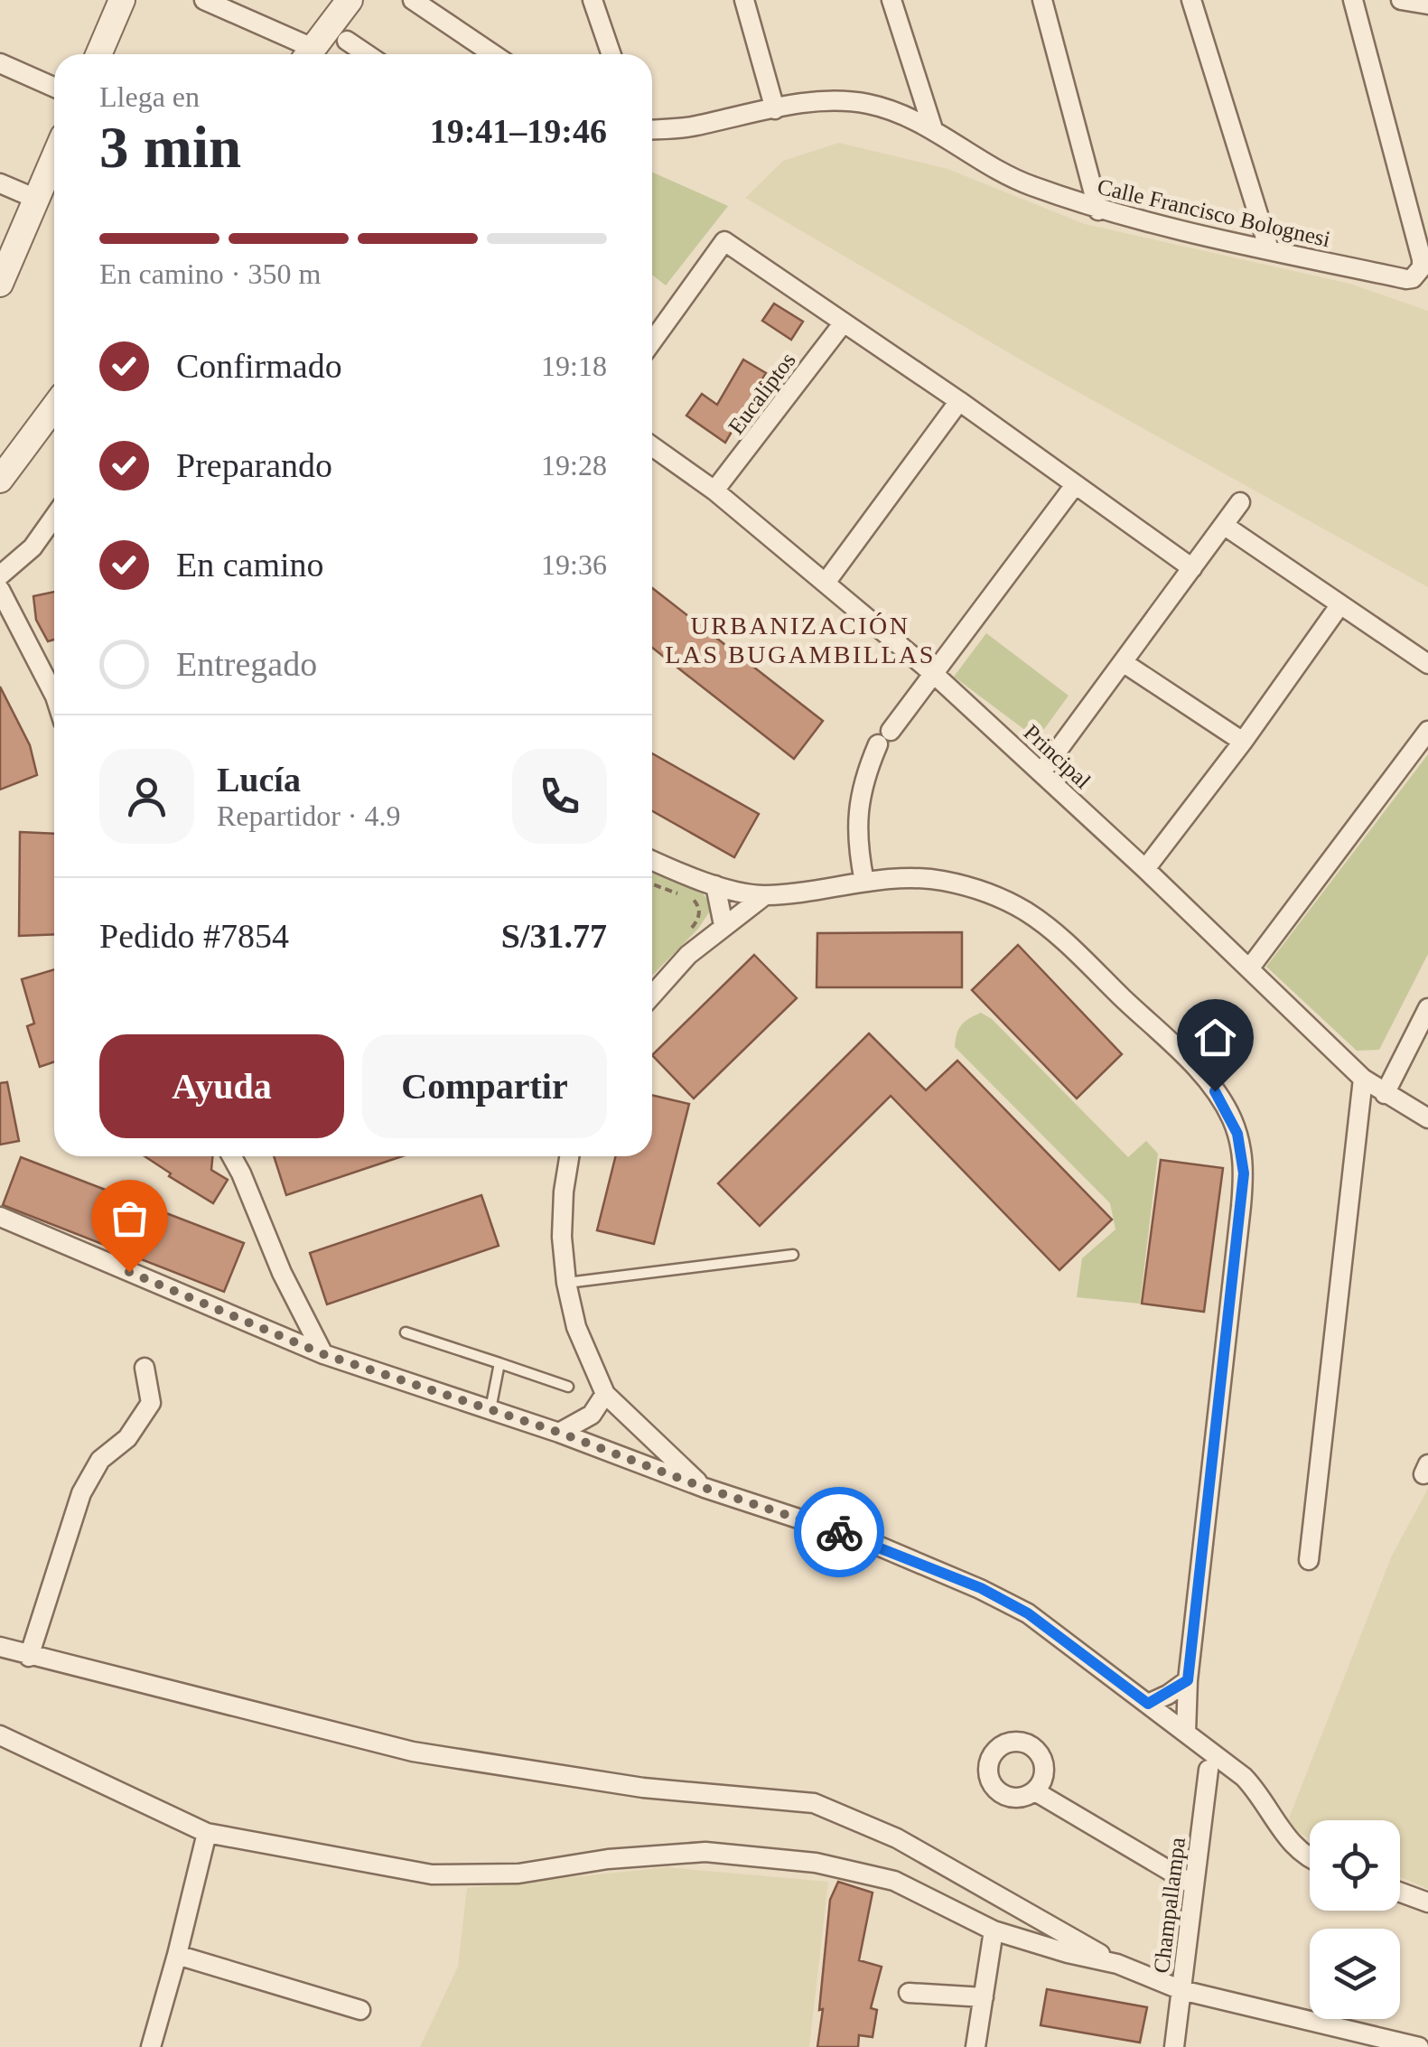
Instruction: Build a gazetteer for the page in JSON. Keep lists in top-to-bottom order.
{
  "streets": {
    "street": [
      "Calle Francisco Bolognesi",
      "Eucaliptos",
      "Principal",
      "Champallampa"
    ]
  },
  "crossings": [
    ["Eucaliptos", "Principal"]
  ],
  "districts": ["URBANIZACIÓN LAS BUGAMBILLAS"],
  "page": {
    "heading": ["3 min", "Llega en", "19:41–19:46"],
    "panel": [
      "Lucía",
      "Repartidor · 4.9",
      "Pedido #7854",
      "S/31.77"
    ],
    "bar": "En camino · 350 m",
    "list": [
      ["Confirmado", "19:18"],
      ["Preparando", "19:28"],
      ["En camino", "19:36"],
      "Entregado"
    ],
    "buttons": ["Ayuda", "Compartir"]
  }
}
